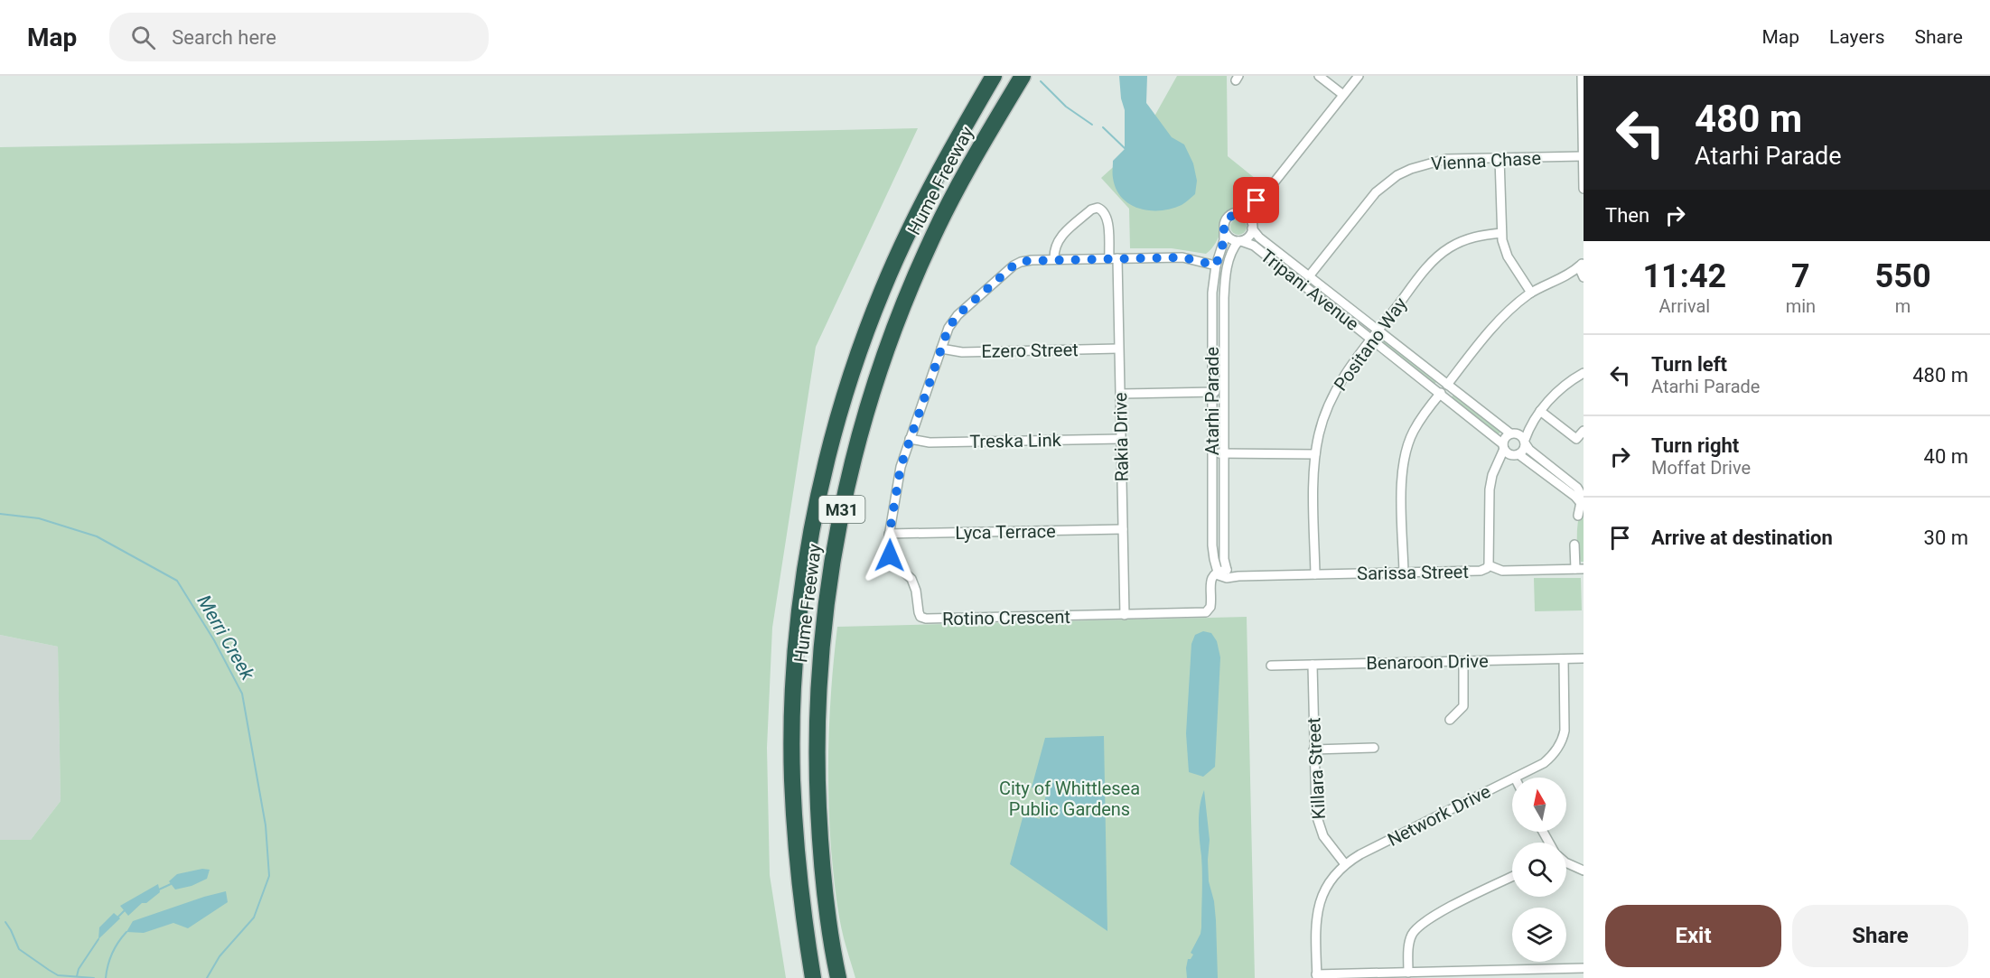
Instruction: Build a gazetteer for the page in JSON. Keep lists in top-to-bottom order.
{
  "streets": {
    "highway": ["Hume Freeway", "M31"],
    "street": [
      "Vienna Chase",
      "Tripani Avenue",
      "Positano Way",
      "Ezero Street",
      "Atarhi Parade",
      "Rakia Drive",
      "Treska Link",
      "Lyca Terrace",
      "Sarissa Street",
      "Rotino Crescent",
      "Benaroon Drive",
      "Killara Street",
      "Network Drive"
    ]
  },
  "crossings": [
    ["Vienna Chase", "Tripani Avenue"],
    ["Tripani Avenue", "Positano Way"],
    ["Tripani Avenue", "Atarhi Parade"],
    ["Positano Way", "Sarissa Street"],
    ["Ezero Street", "Rakia Drive"],
    ["Ezero Street", "Rotino Crescent"],
    ["Atarhi Parade", "Sarissa Street"],
    ["Atarhi Parade", "Rotino Crescent"],
    ["Rakia Drive", "Treska Link"],
    ["Rakia Drive", "Lyca Terrace"],
    ["Rakia Drive", "Rotino Crescent"],
    ["Treska Link", "Rotino Crescent"],
    ["Lyca Terrace", "Rotino Crescent"],
    ["Sarissa Street", "Rotino Crescent"],
    ["Benaroon Drive", "Killara Street"],
    ["Benaroon Drive", "Network Drive"],
    ["Killara Street", "Network Drive"]
  ],
  "water": ["Merri Creek"],
  "parks": ["City of Whittlesea Public Gardens"],
  "north": "top",
  "page": {
    "header": "Map",
    "search": "Search here",
    "nav": ["Map", "Layers", "Share"],
    "turn": ["480 m", "Atarhi Parade"],
    "then": "Then",
    "eta": [
      "11:42",
      "Arrival",
      "7",
      "min",
      "550",
      "m"
    ],
    "list": [
      {
        "name": "Turn left",
        "note": "Atarhi Parade",
        "value": "480 m"
      },
      {
        "name": "Turn right",
        "note": "Moffat Drive",
        "value": "40 m"
      },
      {
        "name": "Arrive at destination",
        "value": "30 m"
      }
    ],
    "buttons": ["Exit", "Share"]
  }
}
